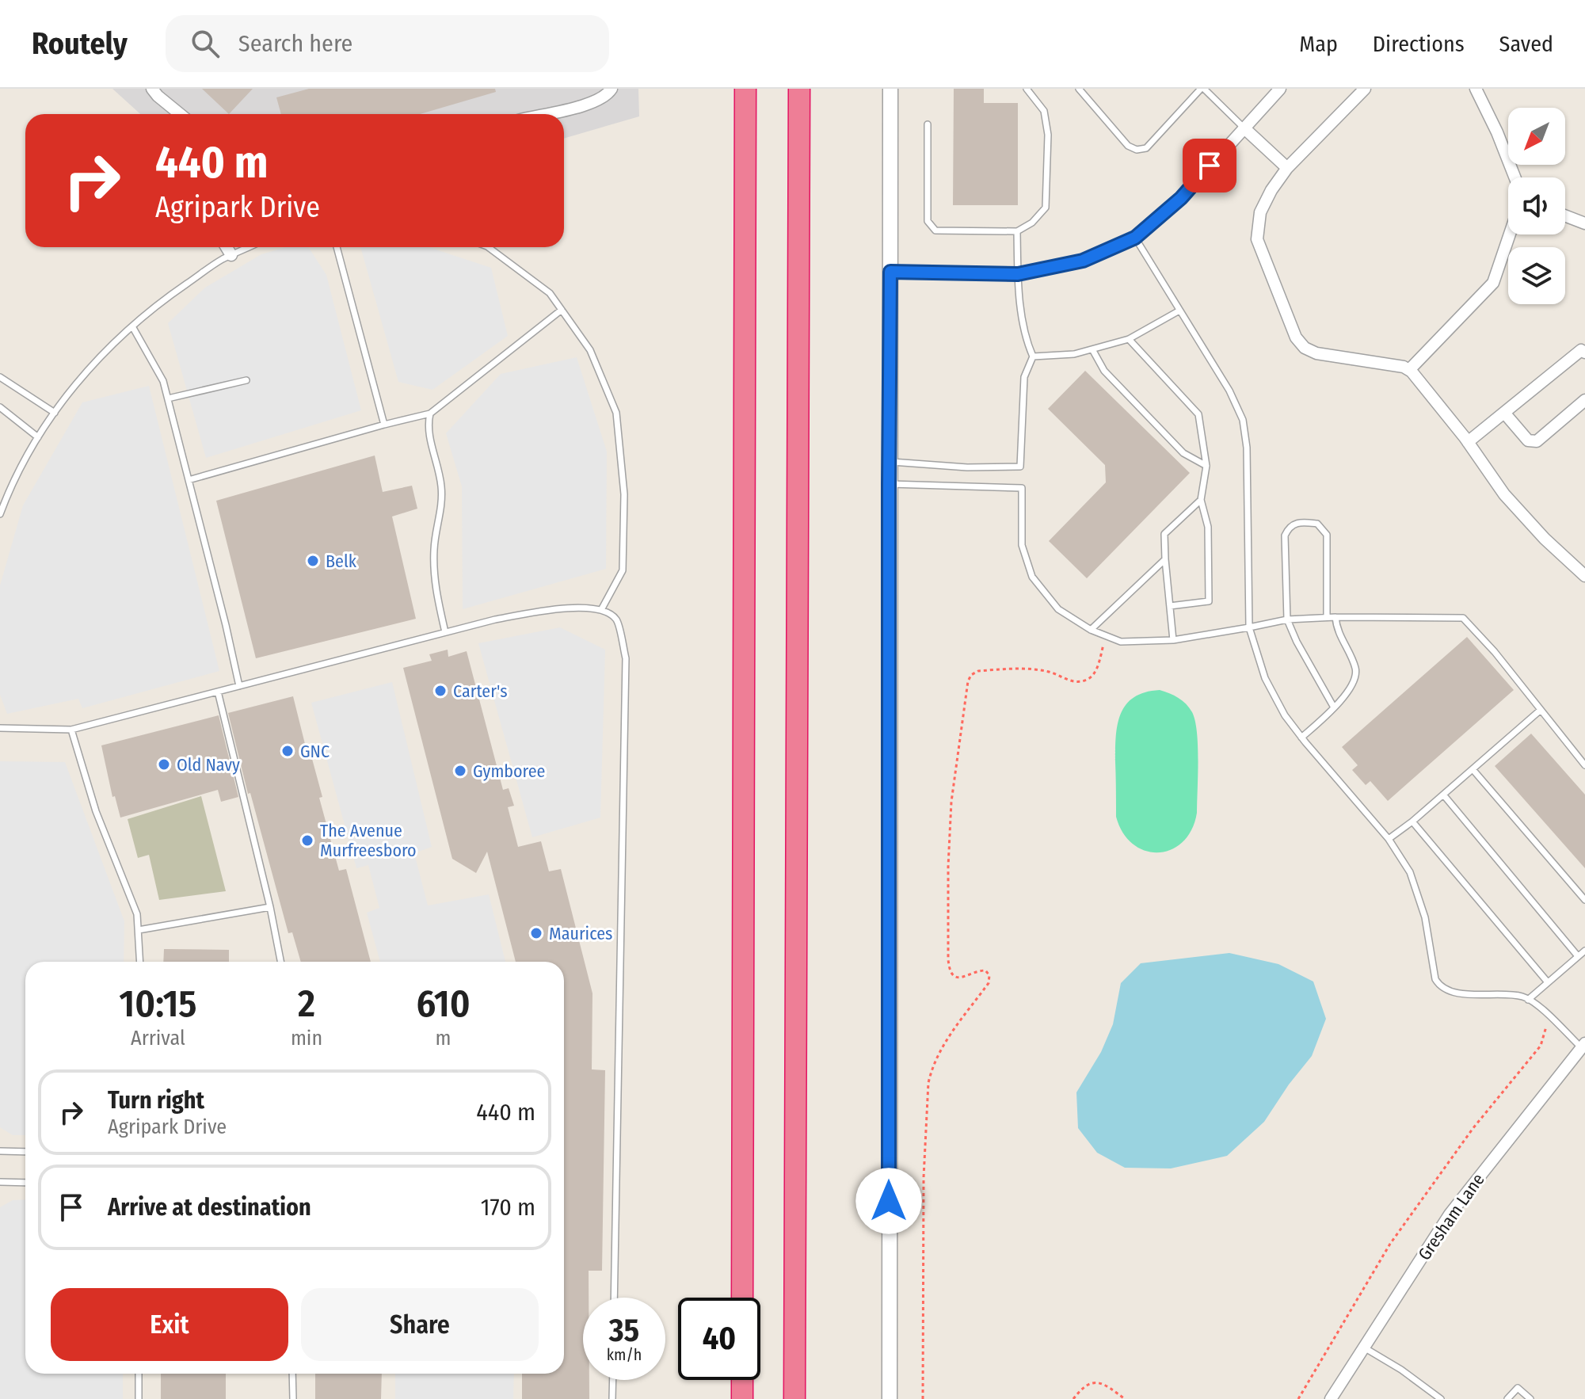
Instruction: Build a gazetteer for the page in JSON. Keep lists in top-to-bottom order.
{
  "streets": {
    "street": ["Gresham Lane"]
  },
  "places": [
    "Belk",
    "Carter's",
    "GNC",
    "Old Navy",
    "Gymboree",
    "The Avenue Murfreesboro",
    "Maurices"
  ],
  "north": "bottom left",
  "page": {
    "header": "Routely",
    "search": "Search here",
    "nav": ["Map", "Directions", "Saved"],
    "turn": ["440 m", "Agripark Drive"],
    "eta": [
      "10:15",
      "Arrival",
      "2",
      "min",
      "610",
      "m"
    ],
    "list": [
      {
        "name": "Turn right",
        "note": "Agripark Drive",
        "value": "440 m"
      },
      {
        "name": "Arrive at destination",
        "value": "170 m"
      }
    ],
    "buttons": ["Exit", "Share"],
    "speed": "35 km/h",
    "limit": "40"
  }
}
